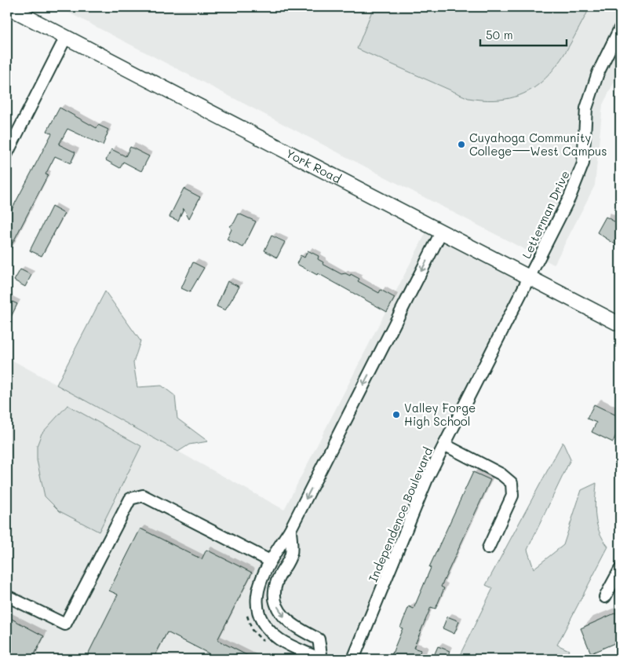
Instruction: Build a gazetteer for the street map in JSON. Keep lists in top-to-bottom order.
{
  "streets": {
    "main road": ["York Road"],
    "street": ["Letterman Drive", "Independence Boulevard"]
  },
  "crossings": [
    ["York Road", "Letterman Drive"],
    ["York Road", "Independence Boulevard"],
    ["Letterman Drive", "Independence Boulevard"]
  ],
  "places": ["Cuyahoga Community College—West Campus", "Valley Forge High School"],
  "scale_bar": "50 m"
}
